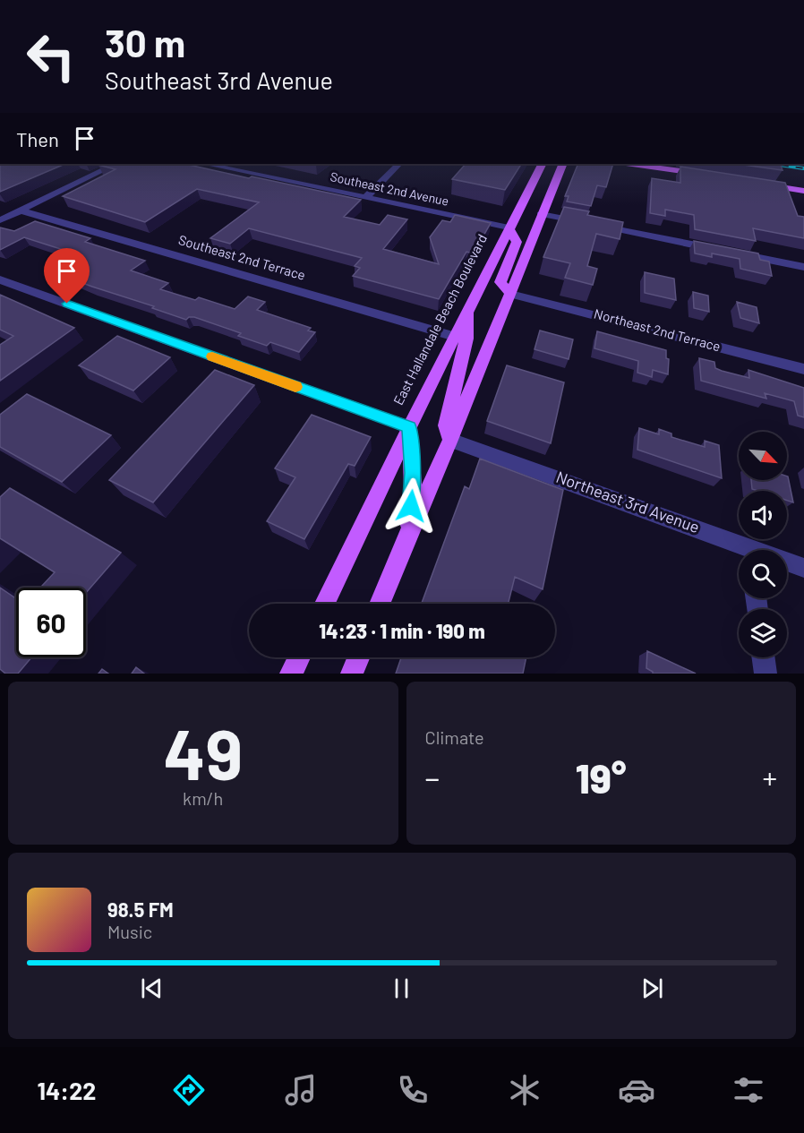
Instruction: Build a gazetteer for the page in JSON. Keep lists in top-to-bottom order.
{
  "streets": {
    "main road": ["East Hallandale Beach Boulevard"],
    "street": [
      "Southeast 2nd Avenue",
      "Southeast 2nd Terrace",
      "Northeast 2nd Terrace",
      "Northeast 3rd Avenue"
    ]
  },
  "crossings": [
    ["Southeast 2nd Avenue", "East Hallandale Beach Boulevard"],
    ["Southeast 2nd Terrace", "East Hallandale Beach Boulevard"]
  ],
  "north": "bottom right",
  "page": {
    "turn": ["30 m", "Southeast 3rd Avenue"],
    "then": "Then",
    "limit": "60",
    "trip": "14:23 · 1 min · 190 m",
    "tile": [
      ["49", "km/h"],
      "Climate"
    ],
    "heat": ["−", "19°", "+"],
    "song": ["98.5 FM", "Music"],
    "tabs": "14:22"
  }
}
